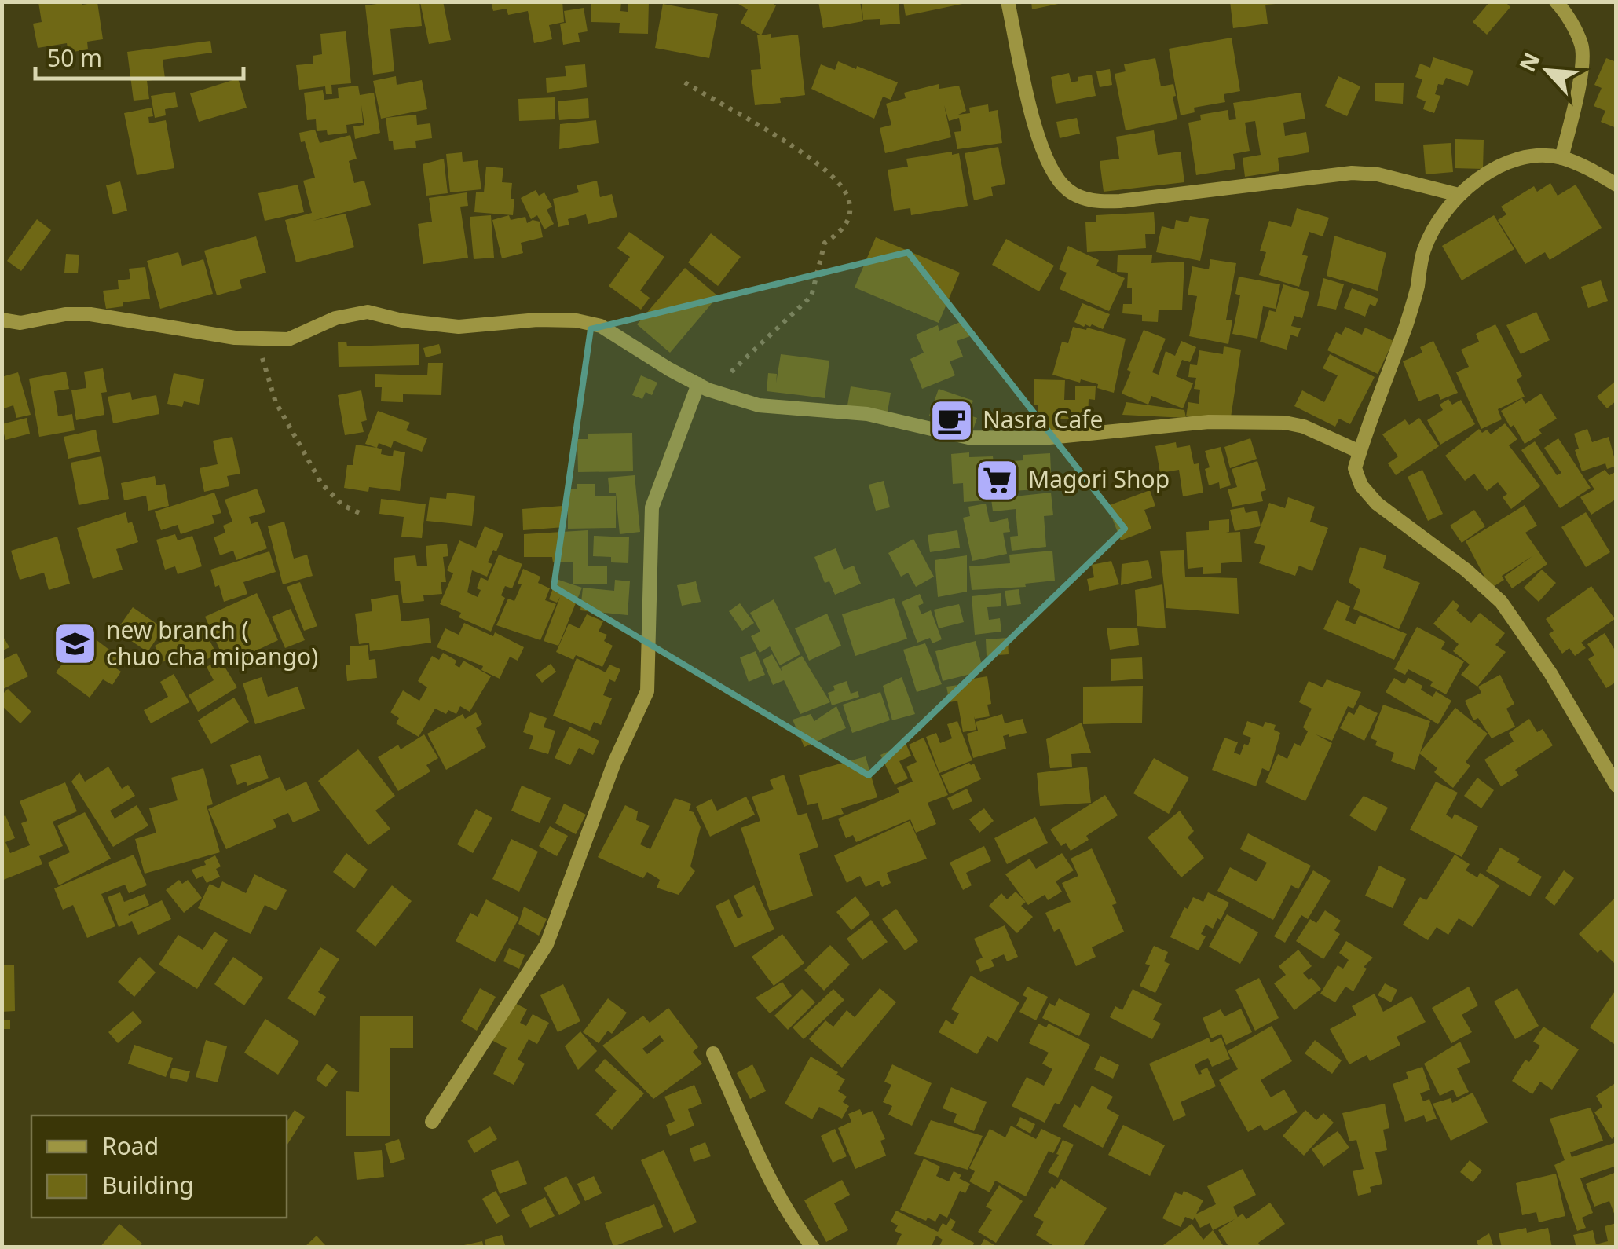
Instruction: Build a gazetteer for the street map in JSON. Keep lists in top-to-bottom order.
{
  "places": {
    "cafe": ["Nasra Cafe"],
    "supermarket": ["Magori Shop"],
    "school or university": ["new branch ( chuo cha mipango)"]
  },
  "legend": ["Road", "Building"],
  "scale_bar": "50 m",
  "north": "top left"
}
